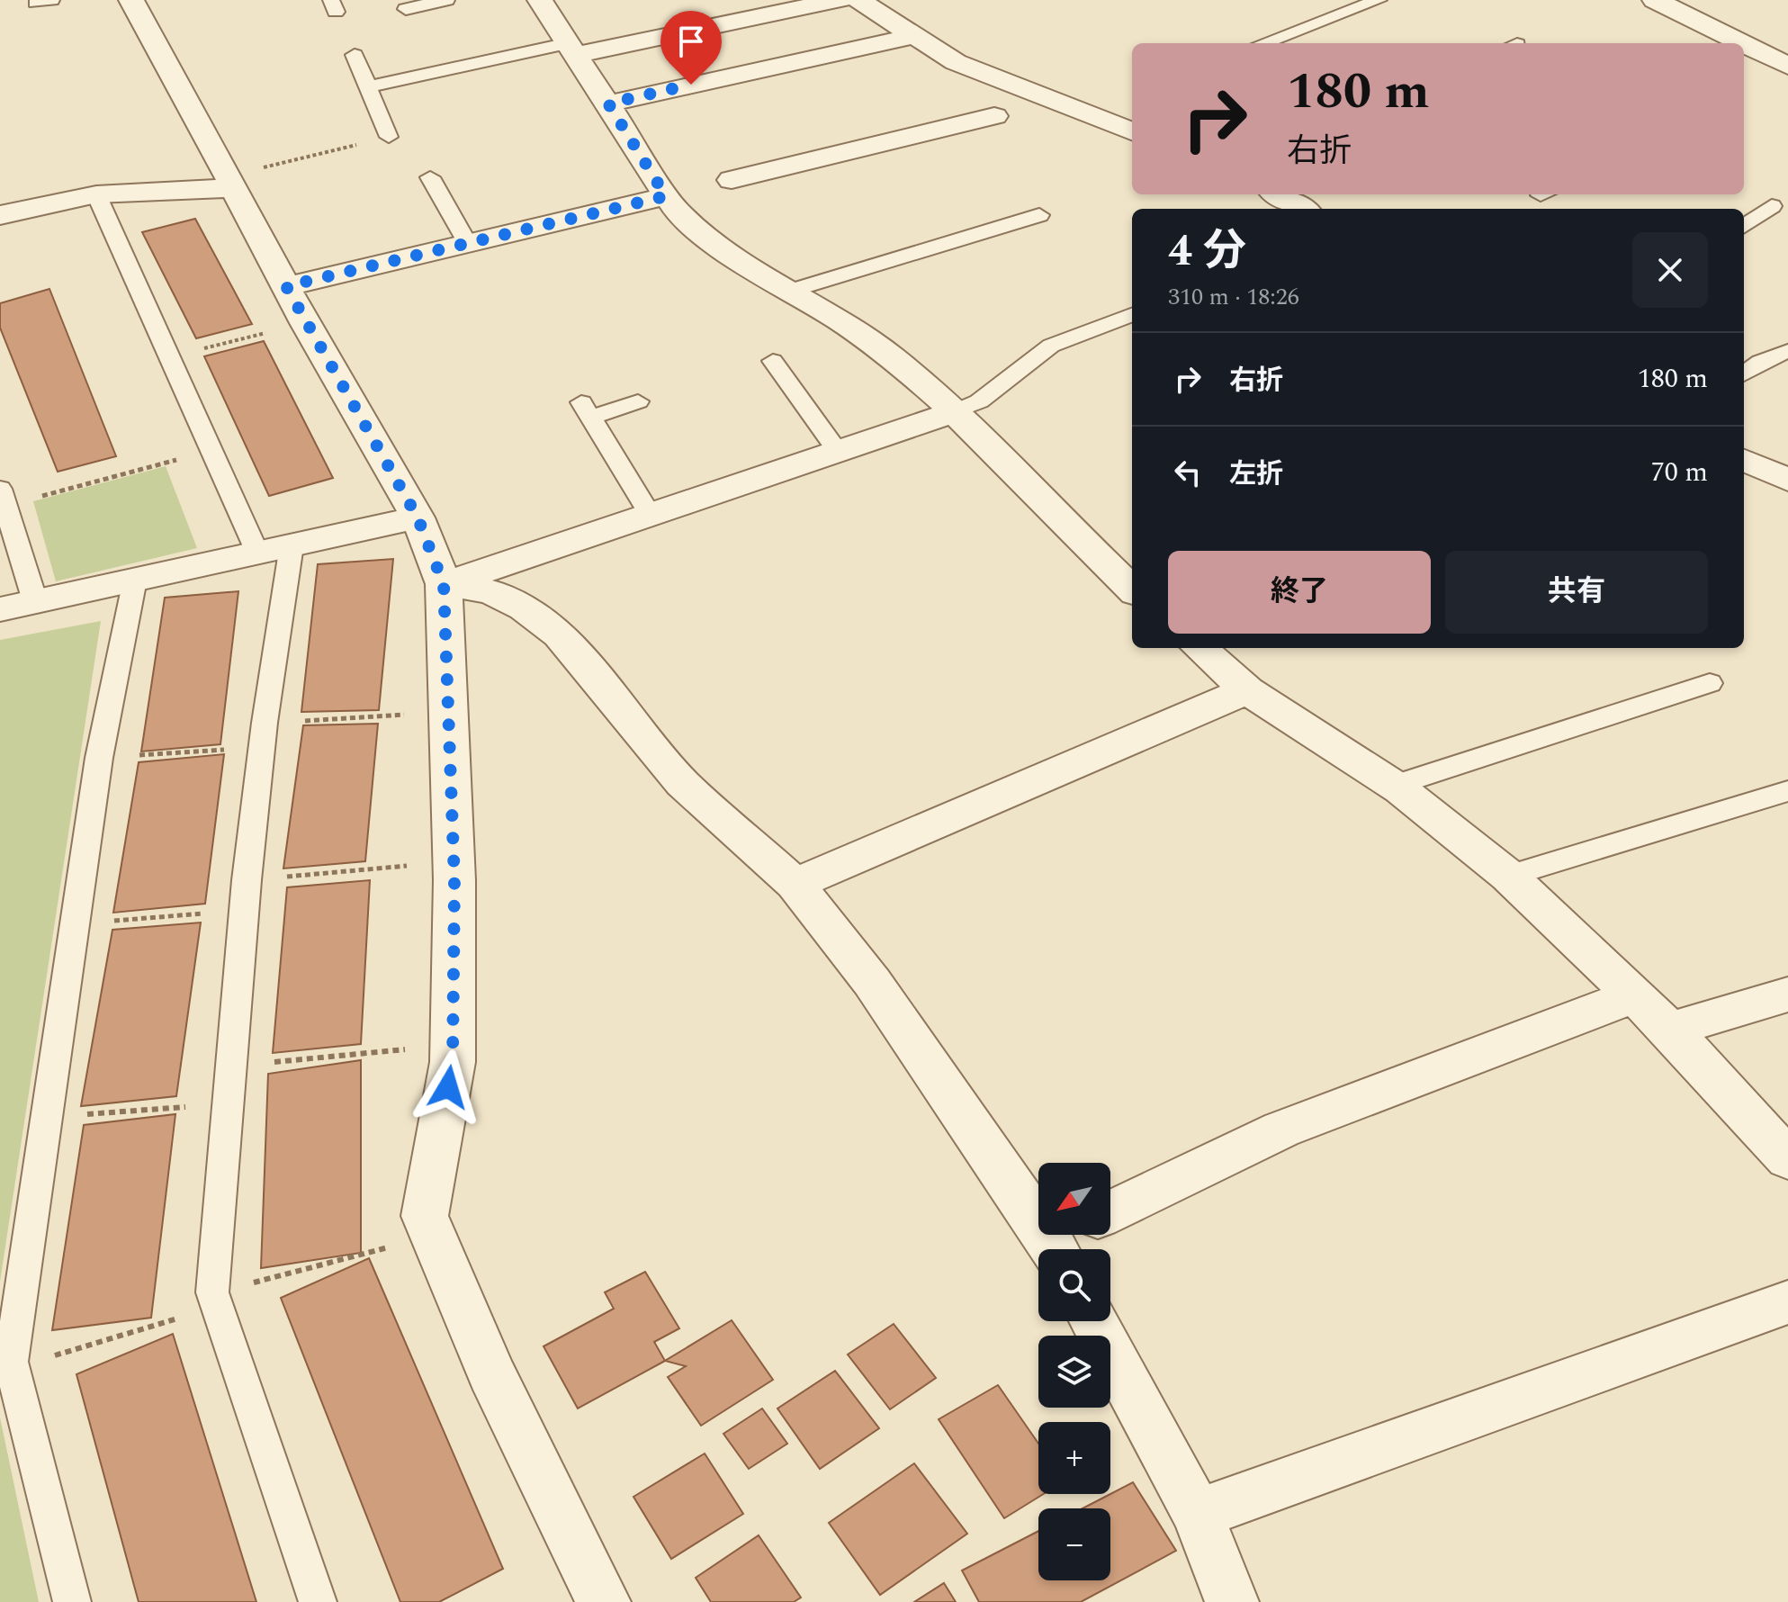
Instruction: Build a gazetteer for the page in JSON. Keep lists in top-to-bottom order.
{
  "north": "bottom left",
  "page": {
    "turn": ["180 m", "右折"],
    "heading": ["4 分", "310 m · 18:26"],
    "list": [
      {
        "name": "右折",
        "value": "180 m"
      },
      {
        "name": "左折",
        "value": "70 m"
      }
    ],
    "buttons": ["終了", "共有"],
    "map_buttons": ["+", "−"]
  }
}
